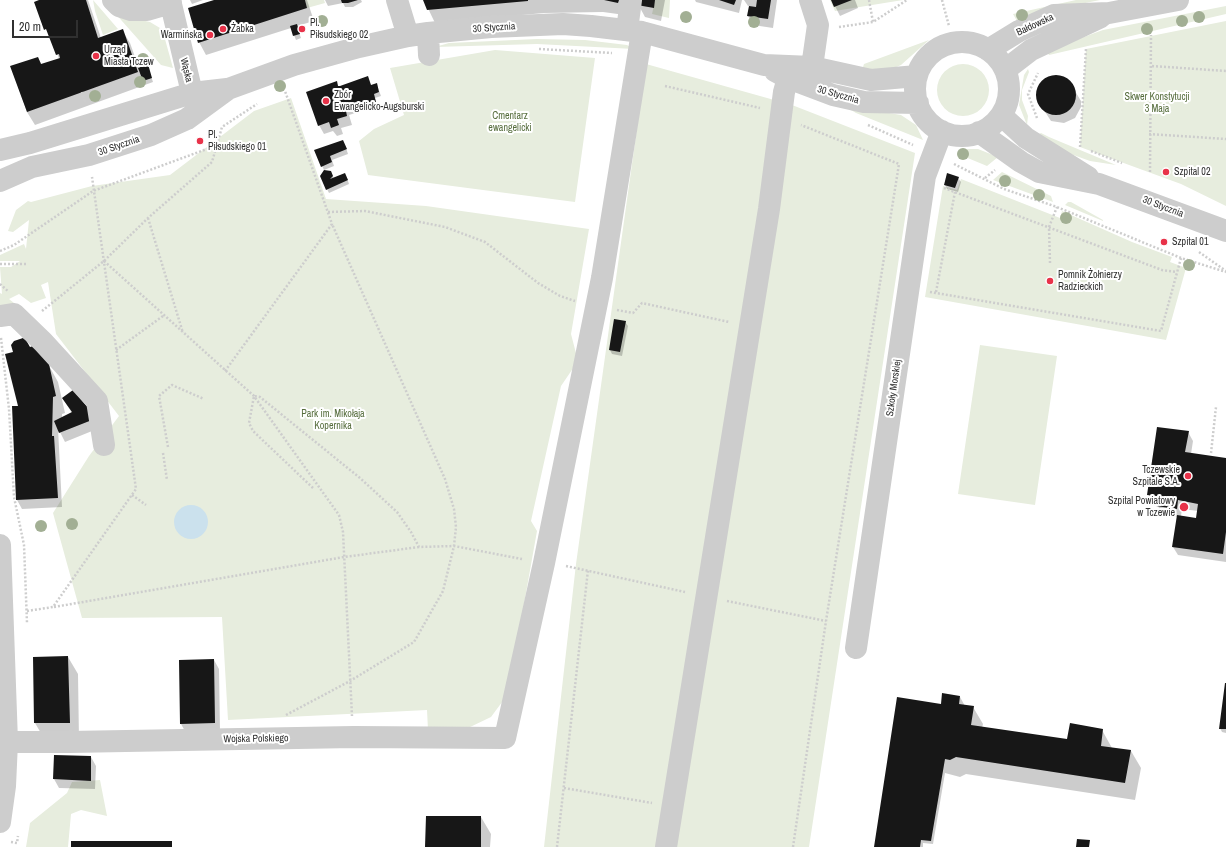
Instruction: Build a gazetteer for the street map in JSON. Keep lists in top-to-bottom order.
{
  "streets": {
    "street": [
      "Bałdowska",
      "30 Stycznia",
      "Wąska",
      "Szkoły Morskiej",
      "Wojska Polskiego"
    ]
  },
  "crossings": [
    ["Bałdowska", "30 Stycznia"],
    ["Bałdowska", "Szkoły Morskiej"],
    ["30 Stycznia", "Wąska"],
    ["30 Stycznia", "Szkoły Morskiej"]
  ],
  "parks": ["Skwer Konstytucji 3 Maja", "Cmentarz ewangelicki", "Park im. Mikołaja Kopernika"],
  "places": [
    "Żabka",
    "Pl. Piłsudskiego 02",
    "Warmińska",
    "Urząd Miasta Tczew",
    "Zbór Ewangelicko-Augsburski",
    "Pl. Piłsudskiego 01",
    "Szpital 02",
    "Szpital 01",
    "Pomnik Żołnierzy Radzieckich",
    "Tczewskie Szpitale S.A.",
    "Szpital Powiatowy w Tczewie"
  ],
  "scale_bar": "20 m"
}
